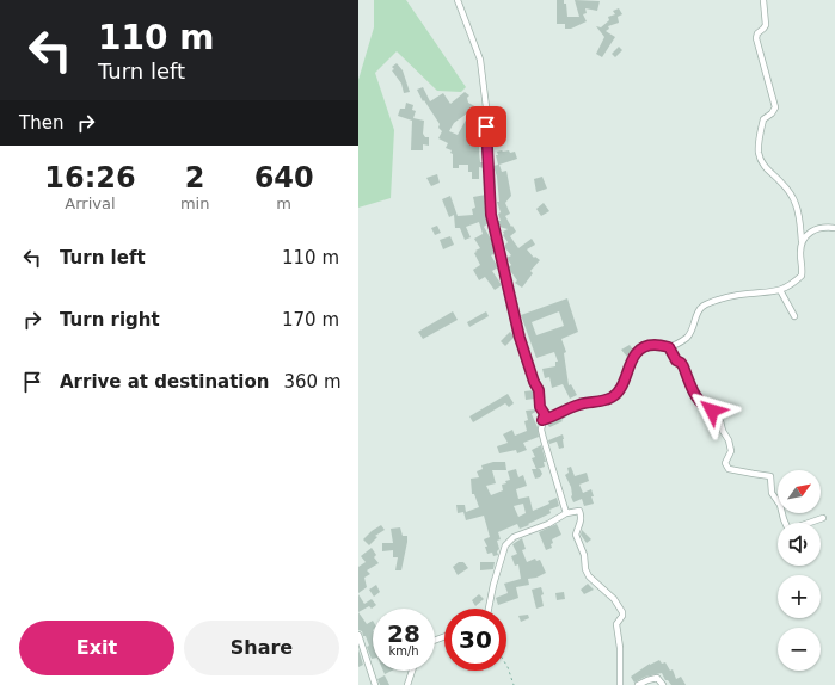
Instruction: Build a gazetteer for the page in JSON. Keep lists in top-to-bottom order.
{
  "north": "top right",
  "page": {
    "turn": ["110 m", "Turn left"],
    "then": "Then",
    "eta": [
      "16:26",
      "Arrival",
      "2",
      "min",
      "640",
      "m"
    ],
    "list": [
      {
        "name": "Turn left",
        "value": "110 m"
      },
      {
        "name": "Turn right",
        "value": "170 m"
      },
      {
        "name": "Arrive at destination",
        "value": "360 m"
      }
    ],
    "map_buttons": ["+", "−"],
    "speed": "28 km/h",
    "limit": "30",
    "buttons": ["Exit", "Share"]
  }
}
